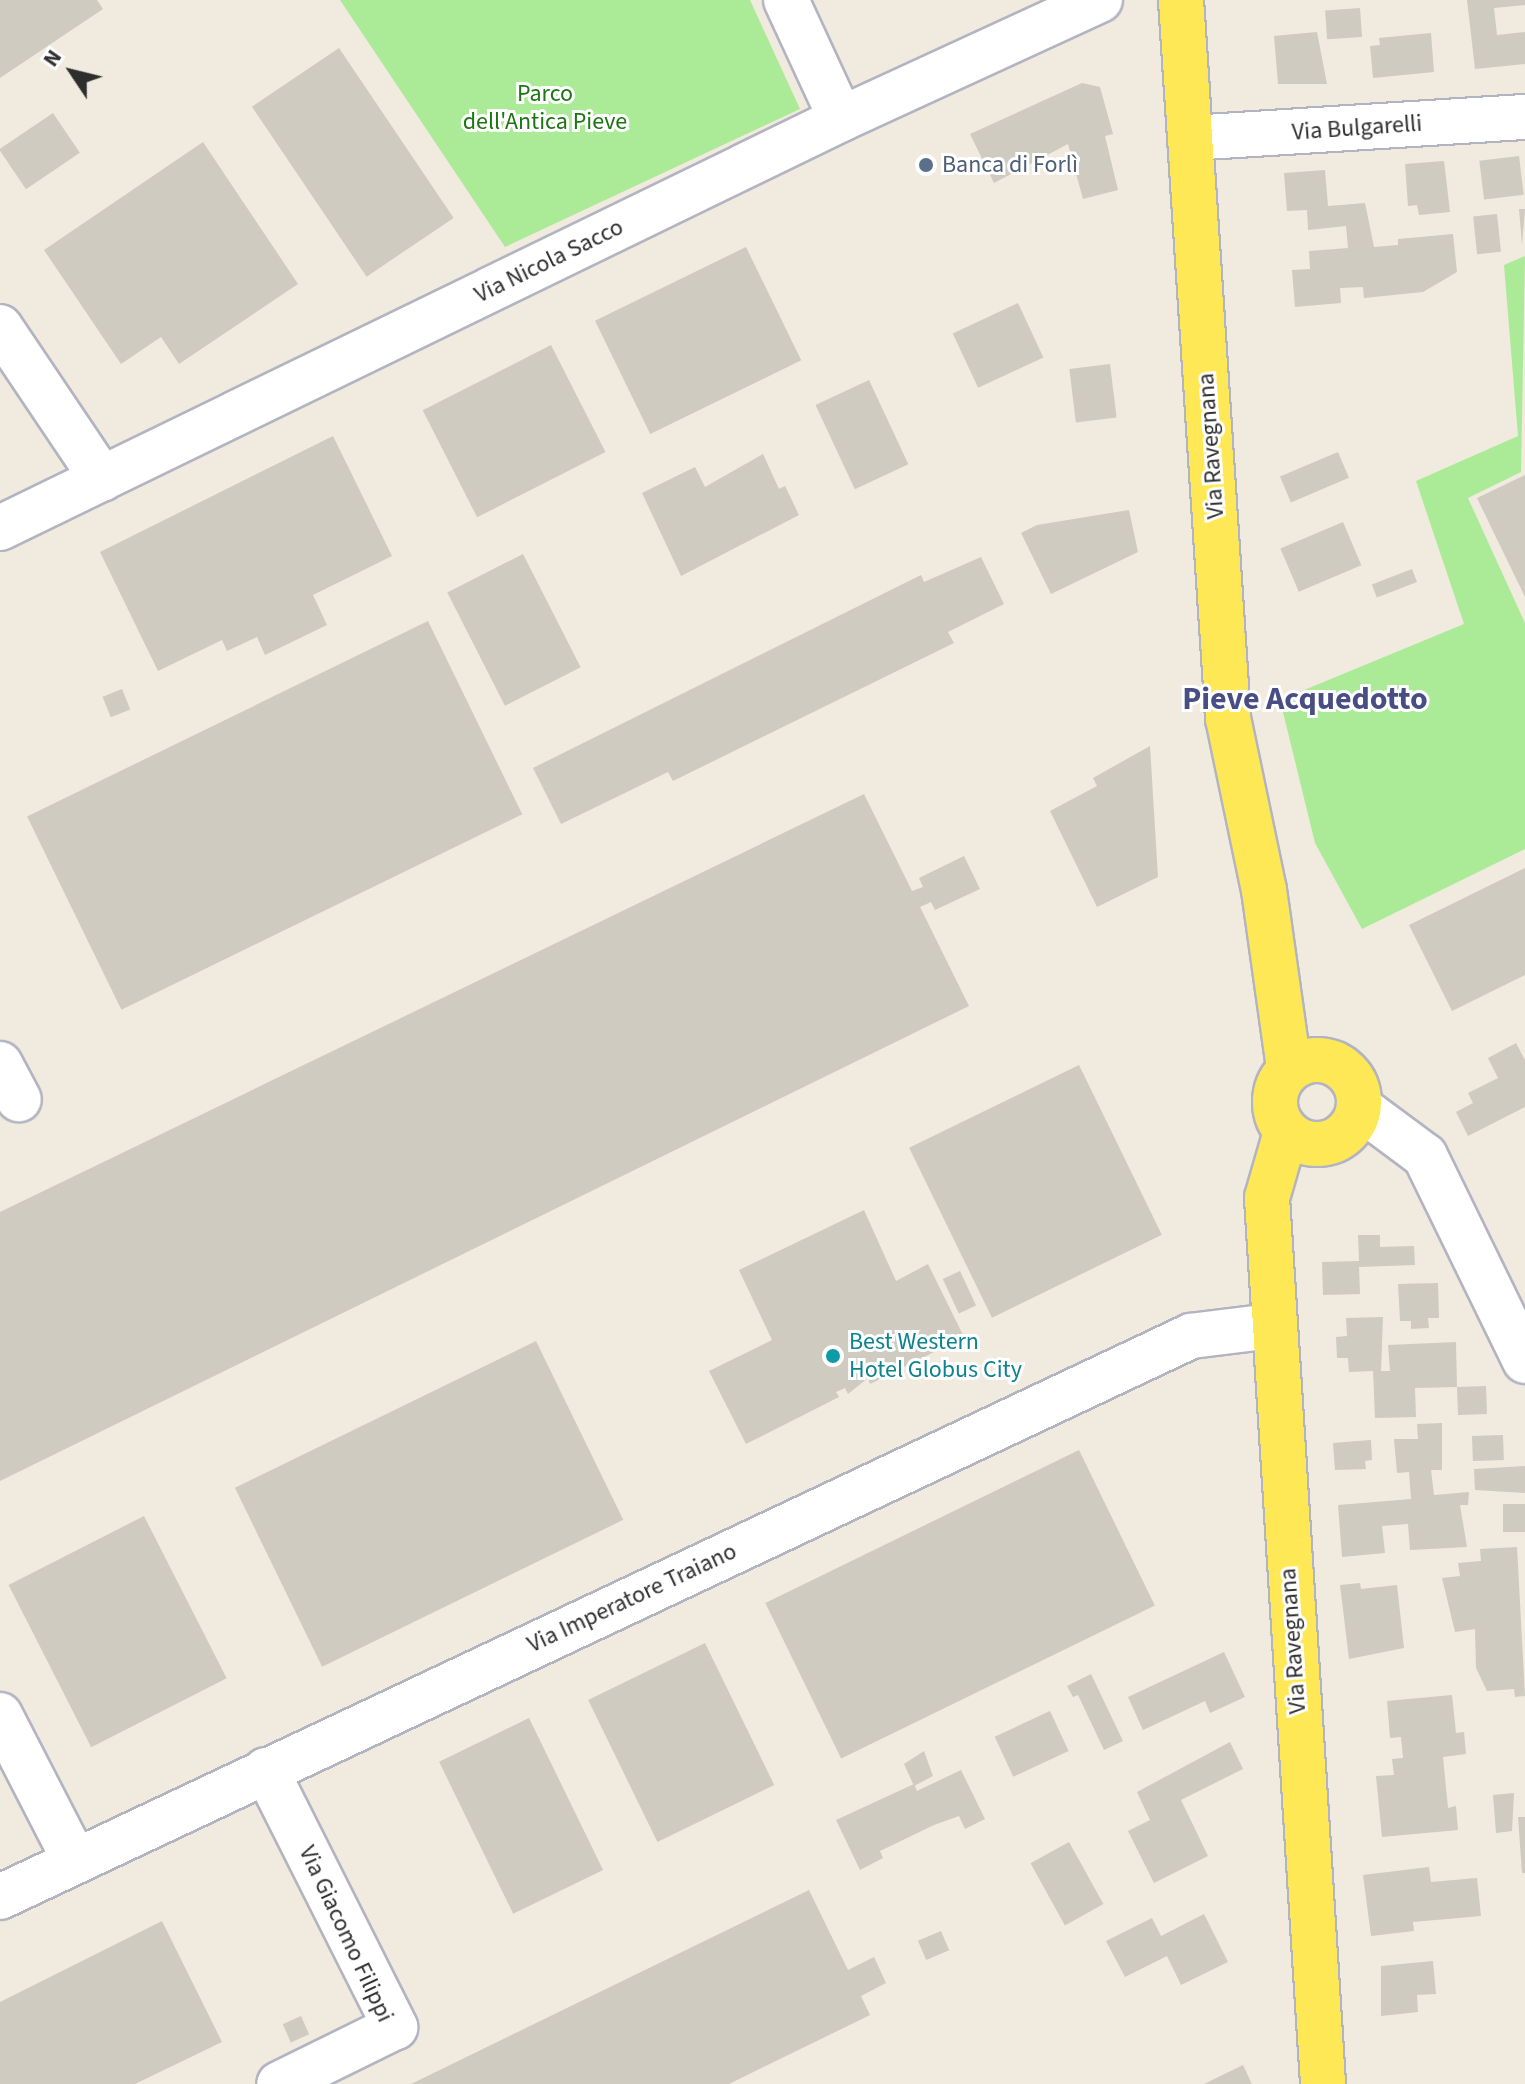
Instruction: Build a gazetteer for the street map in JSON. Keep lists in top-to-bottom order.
{
  "streets": {
    "main road": ["Via Ravegnana"],
    "street": [
      "Via Bulgarelli",
      "Via Nicola Sacco",
      "Via Imperatore Traiano",
      "Via Giacomo Filippi"
    ]
  },
  "crossings": [
    ["Via Bulgarelli", "Via Ravegnana"],
    ["Via Ravegnana", "Via Imperatore Traiano"],
    ["Via Imperatore Traiano", "Via Giacomo Filippi"]
  ],
  "districts": ["Pieve Acquedotto"],
  "parks": ["Parco dell'Antica Pieve"],
  "places": ["Banca di Forlì", "Best Western Hotel Globus City"],
  "north": "top left"
}
